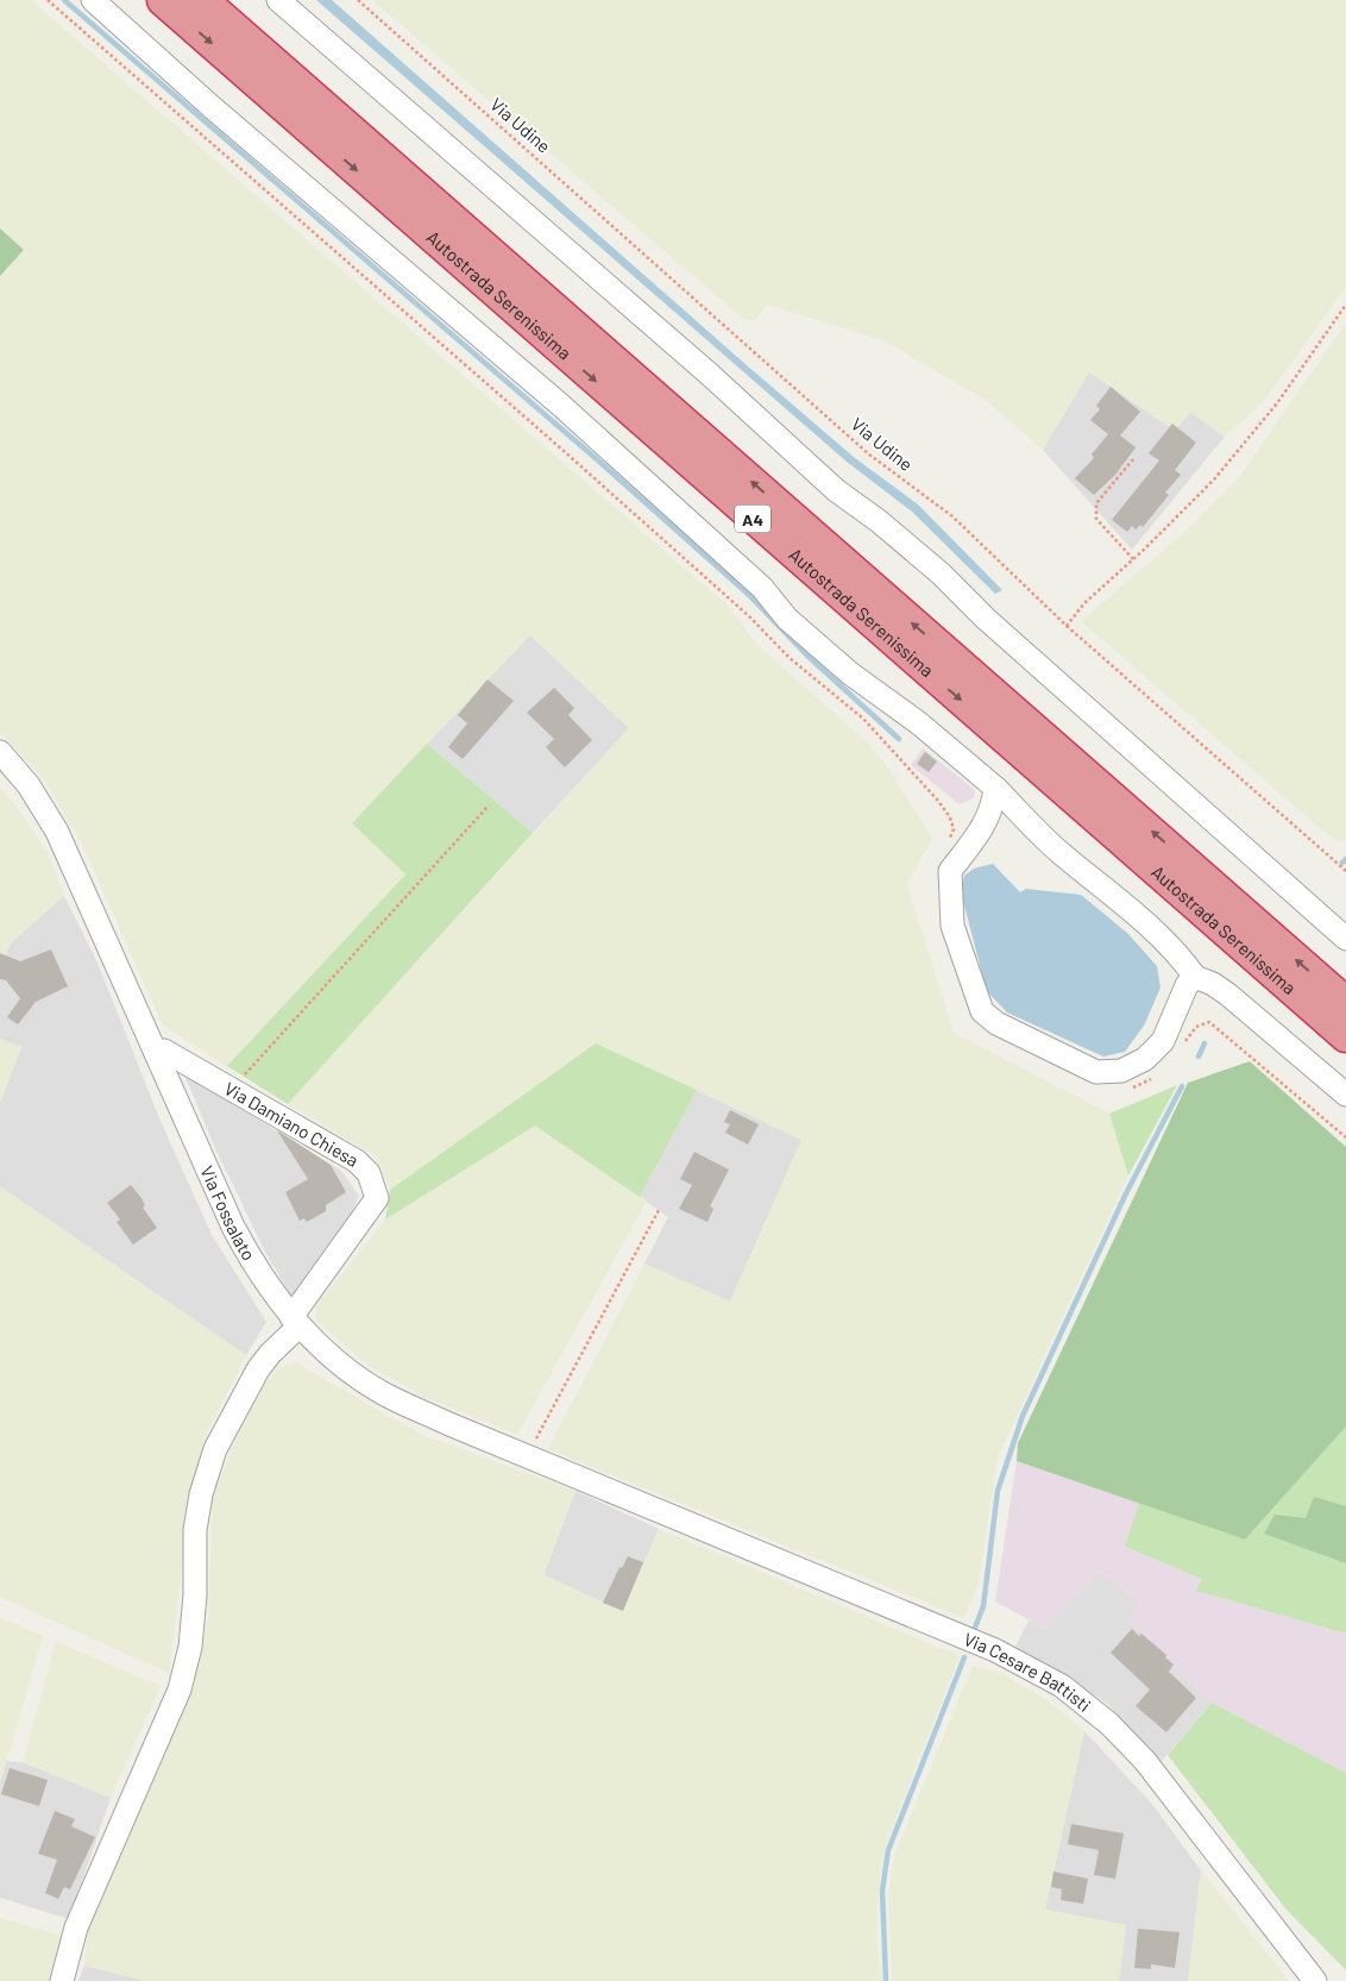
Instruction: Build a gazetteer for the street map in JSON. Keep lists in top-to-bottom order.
{
  "streets": {
    "highway": ["Autostrada Serenissima", "A4"],
    "street": ["Via Damiano Chiesa", "Via Fossalato", "Via Cesare Battisti"],
    "path": ["Via Udine"]
  },
  "crossings": [
    ["Via Damiano Chiesa", "Via Fossalato"],
    ["Via Fossalato", "Via Cesare Battisti"]
  ]
}
